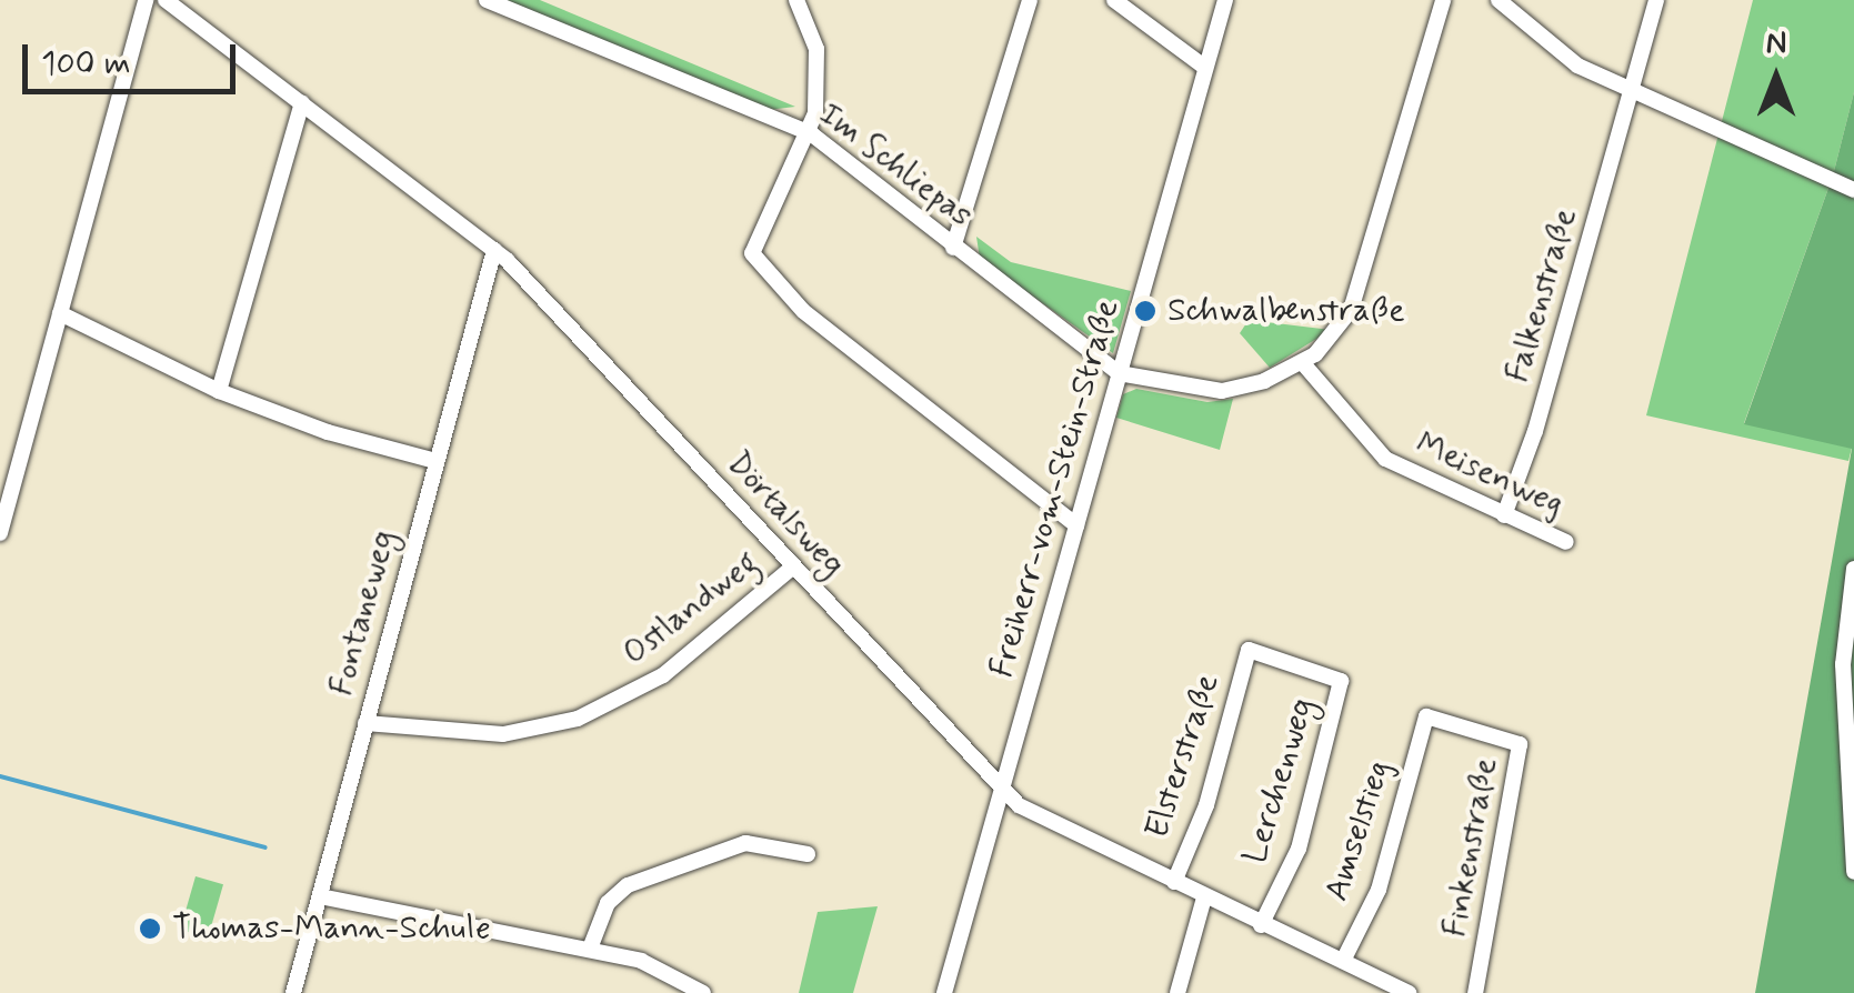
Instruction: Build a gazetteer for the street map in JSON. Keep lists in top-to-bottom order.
{
  "streets": {
    "street": [
      "Im Schliepas",
      "Falkenstraße",
      "Meisenweg",
      "Freiherr-vom-Stein-Straße",
      "Dörtalsweg",
      "Ostlandweg",
      "Fontaneweg",
      "Elsterstraße",
      "Lerchenweg",
      "Amselstieg",
      "Finkenstraße"
    ]
  },
  "crossings": [
    ["Im Schliepas", "Freiherr-vom-Stein-Straße"],
    ["Falkenstraße", "Meisenweg"],
    ["Freiherr-vom-Stein-Straße", "Dörtalsweg"],
    ["Dörtalsweg", "Ostlandweg"],
    ["Dörtalsweg", "Fontaneweg"],
    ["Dörtalsweg", "Elsterstraße"],
    ["Dörtalsweg", "Lerchenweg"],
    ["Dörtalsweg", "Amselstieg"],
    ["Ostlandweg", "Fontaneweg"],
    ["Elsterstraße", "Lerchenweg"],
    ["Amselstieg", "Finkenstraße"]
  ],
  "places": ["Schwalbenstraße", "Thomas-Mann-Schule"],
  "scale_bar": "100 m",
  "north": "top"
}
